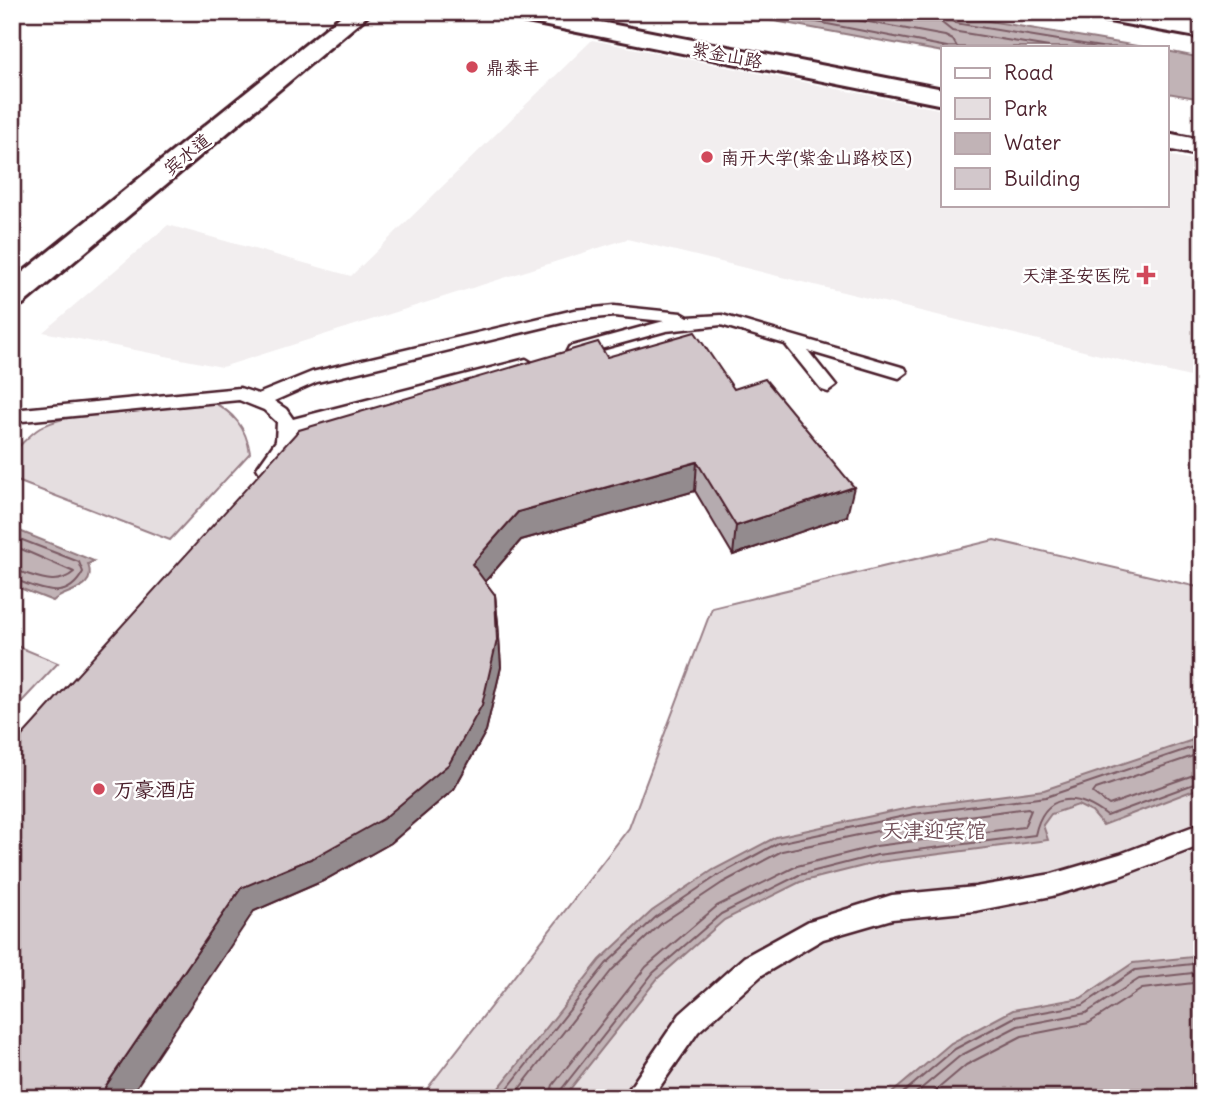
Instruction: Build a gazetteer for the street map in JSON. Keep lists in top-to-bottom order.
{
  "streets": {
    "main road": ["紫金山路", "宾水道"]
  },
  "parks": ["天津迎宾馆"],
  "places": {
    "other": ["鼎泰丰", "南开大学(紫金山路校区)", "万豪酒店"],
    "health": ["天津圣安医院"]
  },
  "legend": [
    "Road",
    "Park",
    "Water",
    "Building"
  ]
}
